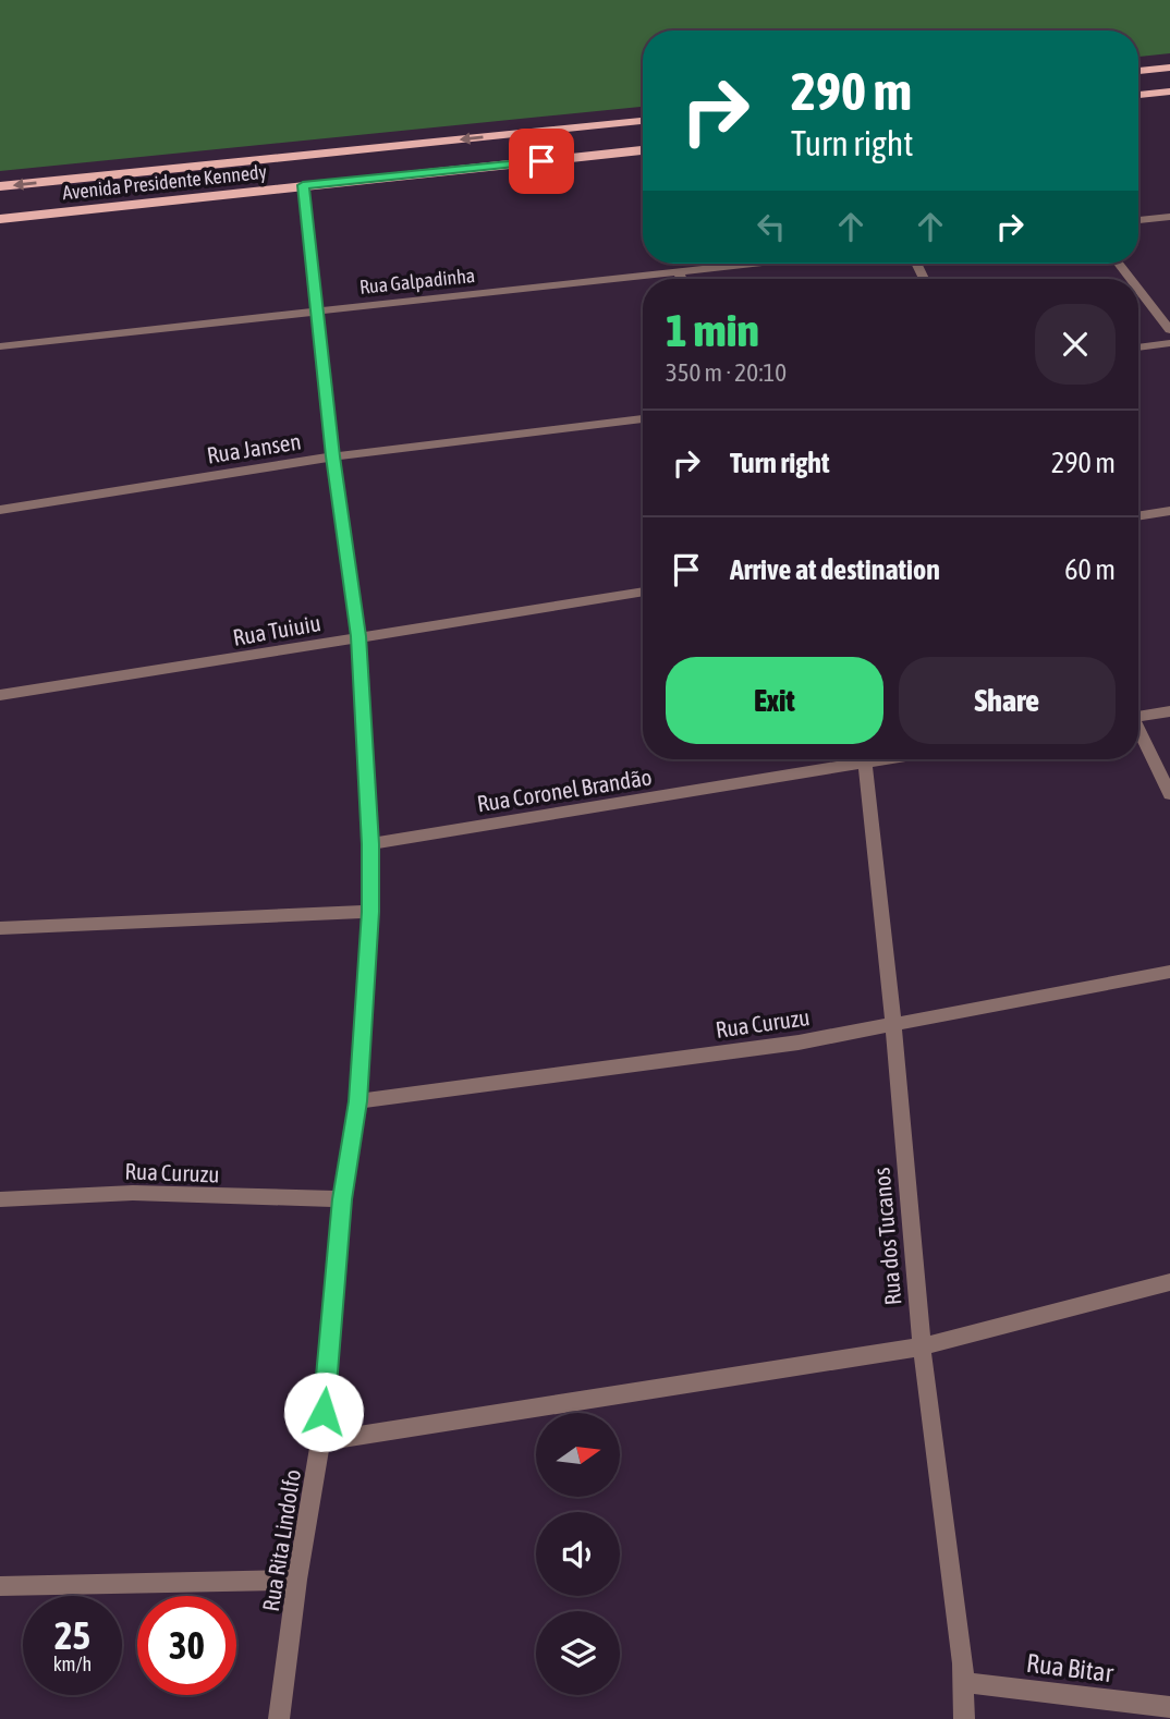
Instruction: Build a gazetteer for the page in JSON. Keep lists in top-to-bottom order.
{
  "streets": {
    "main road": ["Avenida Presidente Kennedy"],
    "street": [
      "Rua Galpadinha",
      "Rua Jansen",
      "Rua Tuiuiu",
      "Rua Coronel Brandão",
      "Rua Curuzu",
      "Rua dos Tucanos",
      "Rua Rita Lindolfo",
      "Rua Bitar"
    ]
  },
  "crossings": [
    ["Avenida Presidente Kennedy", "Rua Rita Lindolfo"],
    ["Rua Galpadinha", "Rua Rita Lindolfo"],
    ["Rua Jansen", "Rua Rita Lindolfo"],
    ["Rua Tuiuiu", "Rua Rita Lindolfo"],
    ["Rua Coronel Brandão", "Rua Rita Lindolfo"],
    ["Rua Curuzu", "Rua dos Tucanos"],
    ["Rua Curuzu", "Rua Rita Lindolfo"],
    ["Rua dos Tucanos", "Rua Bitar"]
  ],
  "north": "right",
  "page": {
    "turn": ["290 m", "Turn right"],
    "heading": ["1 min", "350 m · 20:10"],
    "list": [
      {
        "name": "Turn right",
        "value": "290 m"
      },
      {
        "name": "Arrive at destination",
        "value": "60 m"
      }
    ],
    "buttons": ["Exit", "Share"],
    "speed": "25 km/h",
    "limit": "30"
  }
}
